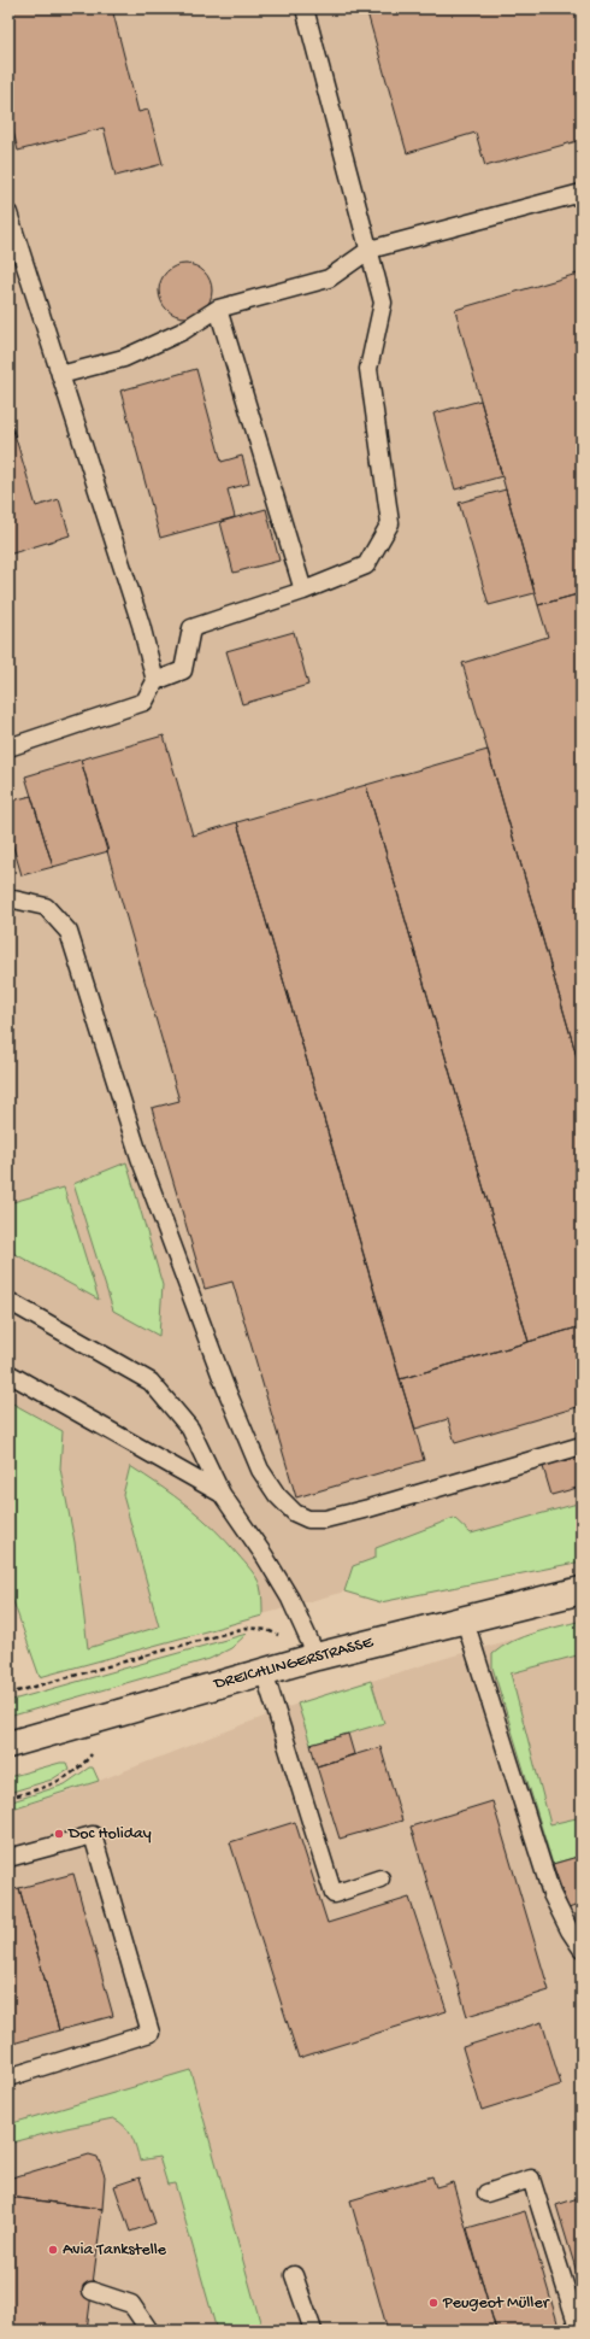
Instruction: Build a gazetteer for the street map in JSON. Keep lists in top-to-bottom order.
{
  "streets": {
    "street": ["DREICHLINGERSTRASSE"]
  },
  "places": ["Doc Holiday", "Avia Tankstelle", "Peugeot Müller"]
}
